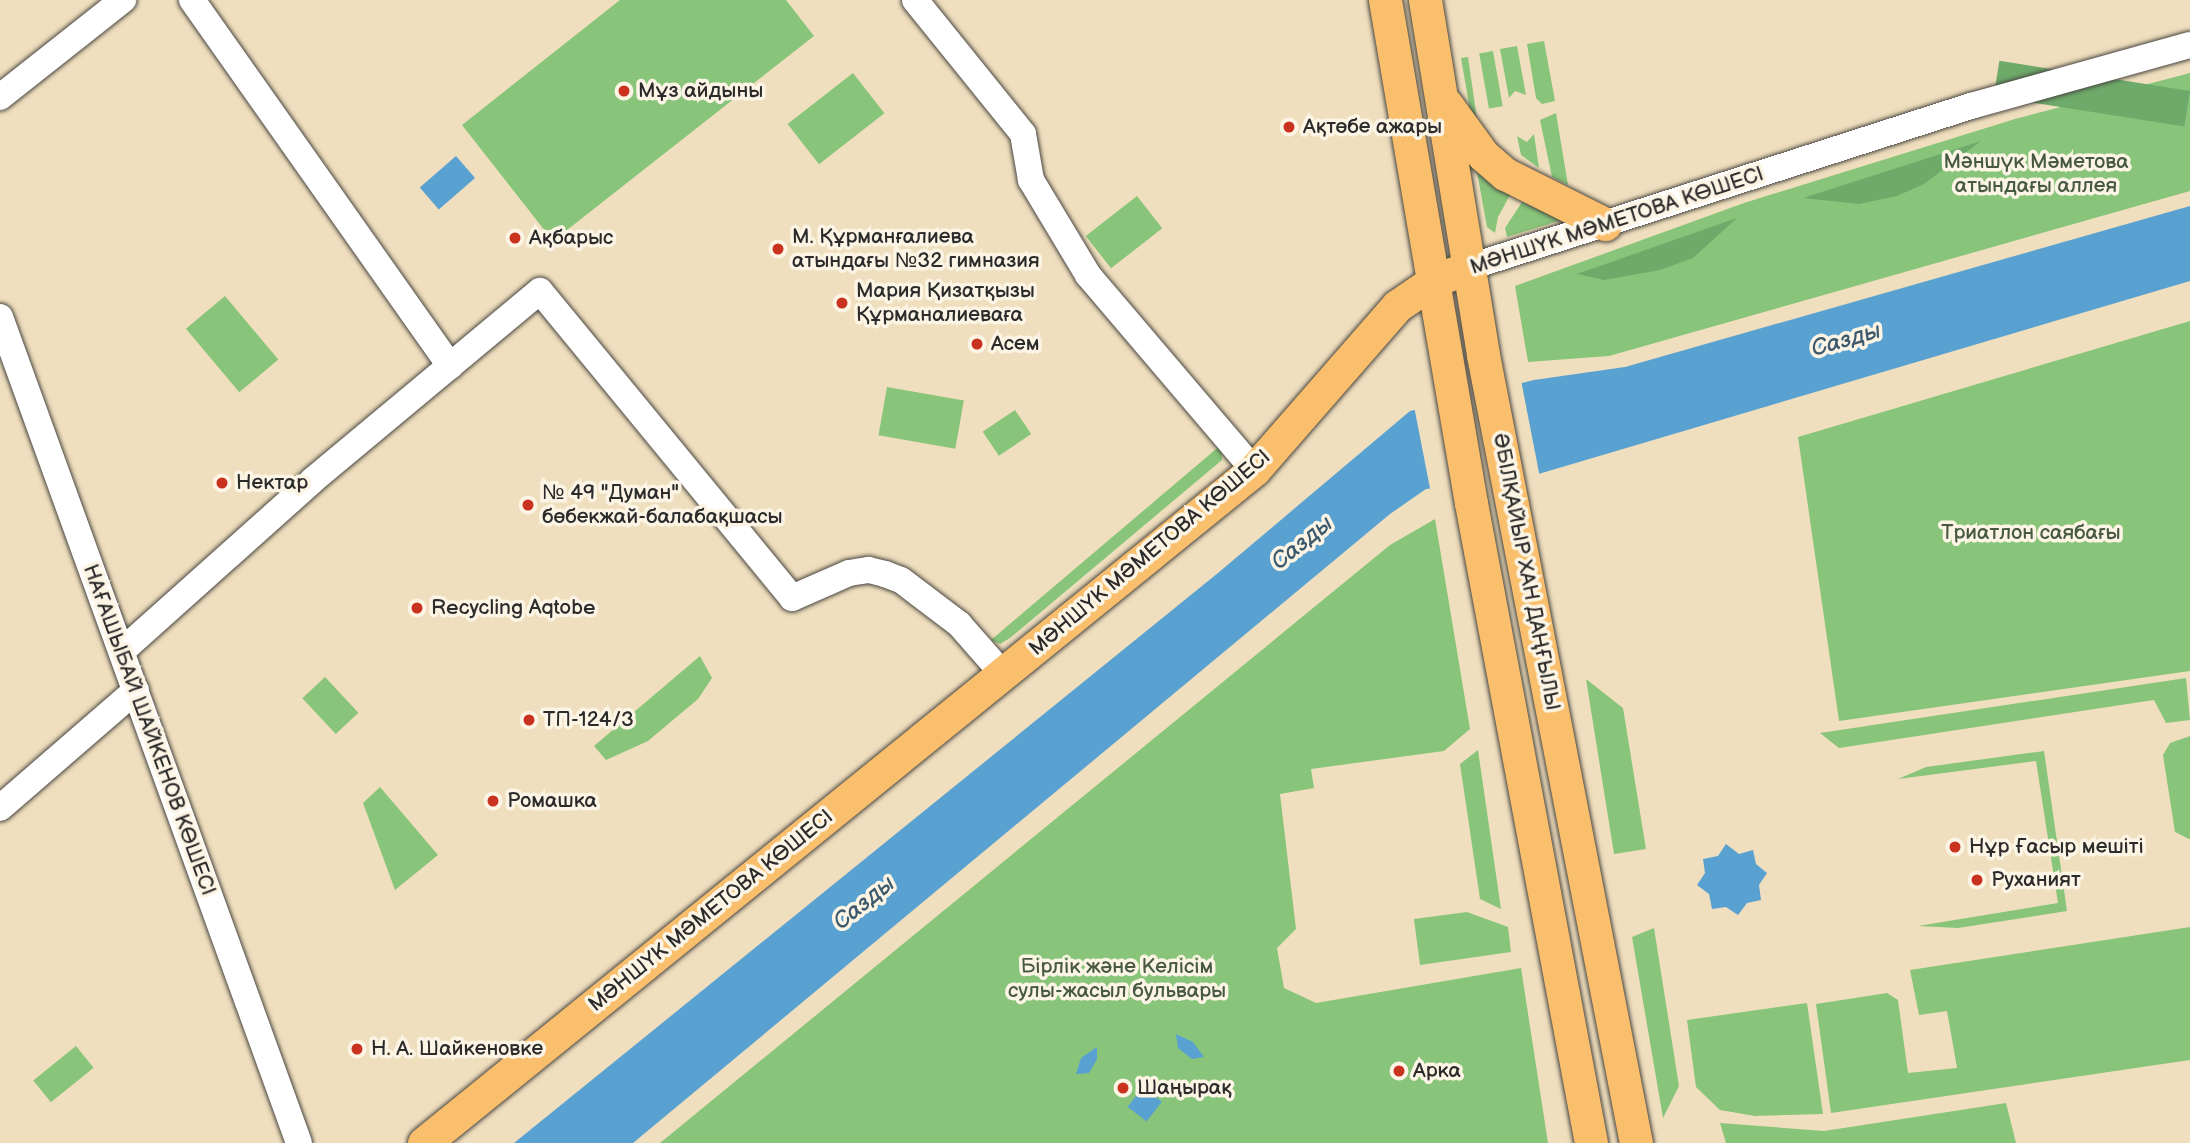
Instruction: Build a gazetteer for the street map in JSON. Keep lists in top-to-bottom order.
{
  "streets": {
    "main road": ["МӘНШҮК МӘМЕТОВА КӨШЕСІ", "ӘБІЛҚАЙЫР ХАН ДАҢҒЫЛЫ"],
    "street": ["НАҒАШЫБАЙ ШАЙКЕНОВ КӨШЕСІ"]
  },
  "crossings": [
    ["МӘНШҮК МӘМЕТОВА КӨШЕСІ", "ӘБІЛҚАЙЫР ХАН ДАҢҒЫЛЫ"]
  ],
  "water": ["Сазды"],
  "parks": ["Мәншүк Мәметова атындағы аллея", "Триатлон саябағы", "Бірлік және Келісім сулы-жасыл бульвары"],
  "places": [
    "Мұз айдыны",
    "Ақтөбе ажары",
    "Ақбарыс",
    "М. Құрманғалиева атындағы №32 гимназия",
    "Мария Қизатқызы Құрманалиеваға",
    "Асем",
    "Нектар",
    "№ 49 \"Думан\" бөбекжай-балабақшасы",
    "Recycling Aqtobe",
    "ТП-124/3",
    "Ромашка",
    "Нұр Ғасыр мешіті",
    "Руханият",
    "Н. А. Шайкеновке",
    "Арка",
    "Шаңырақ"
  ]
}
